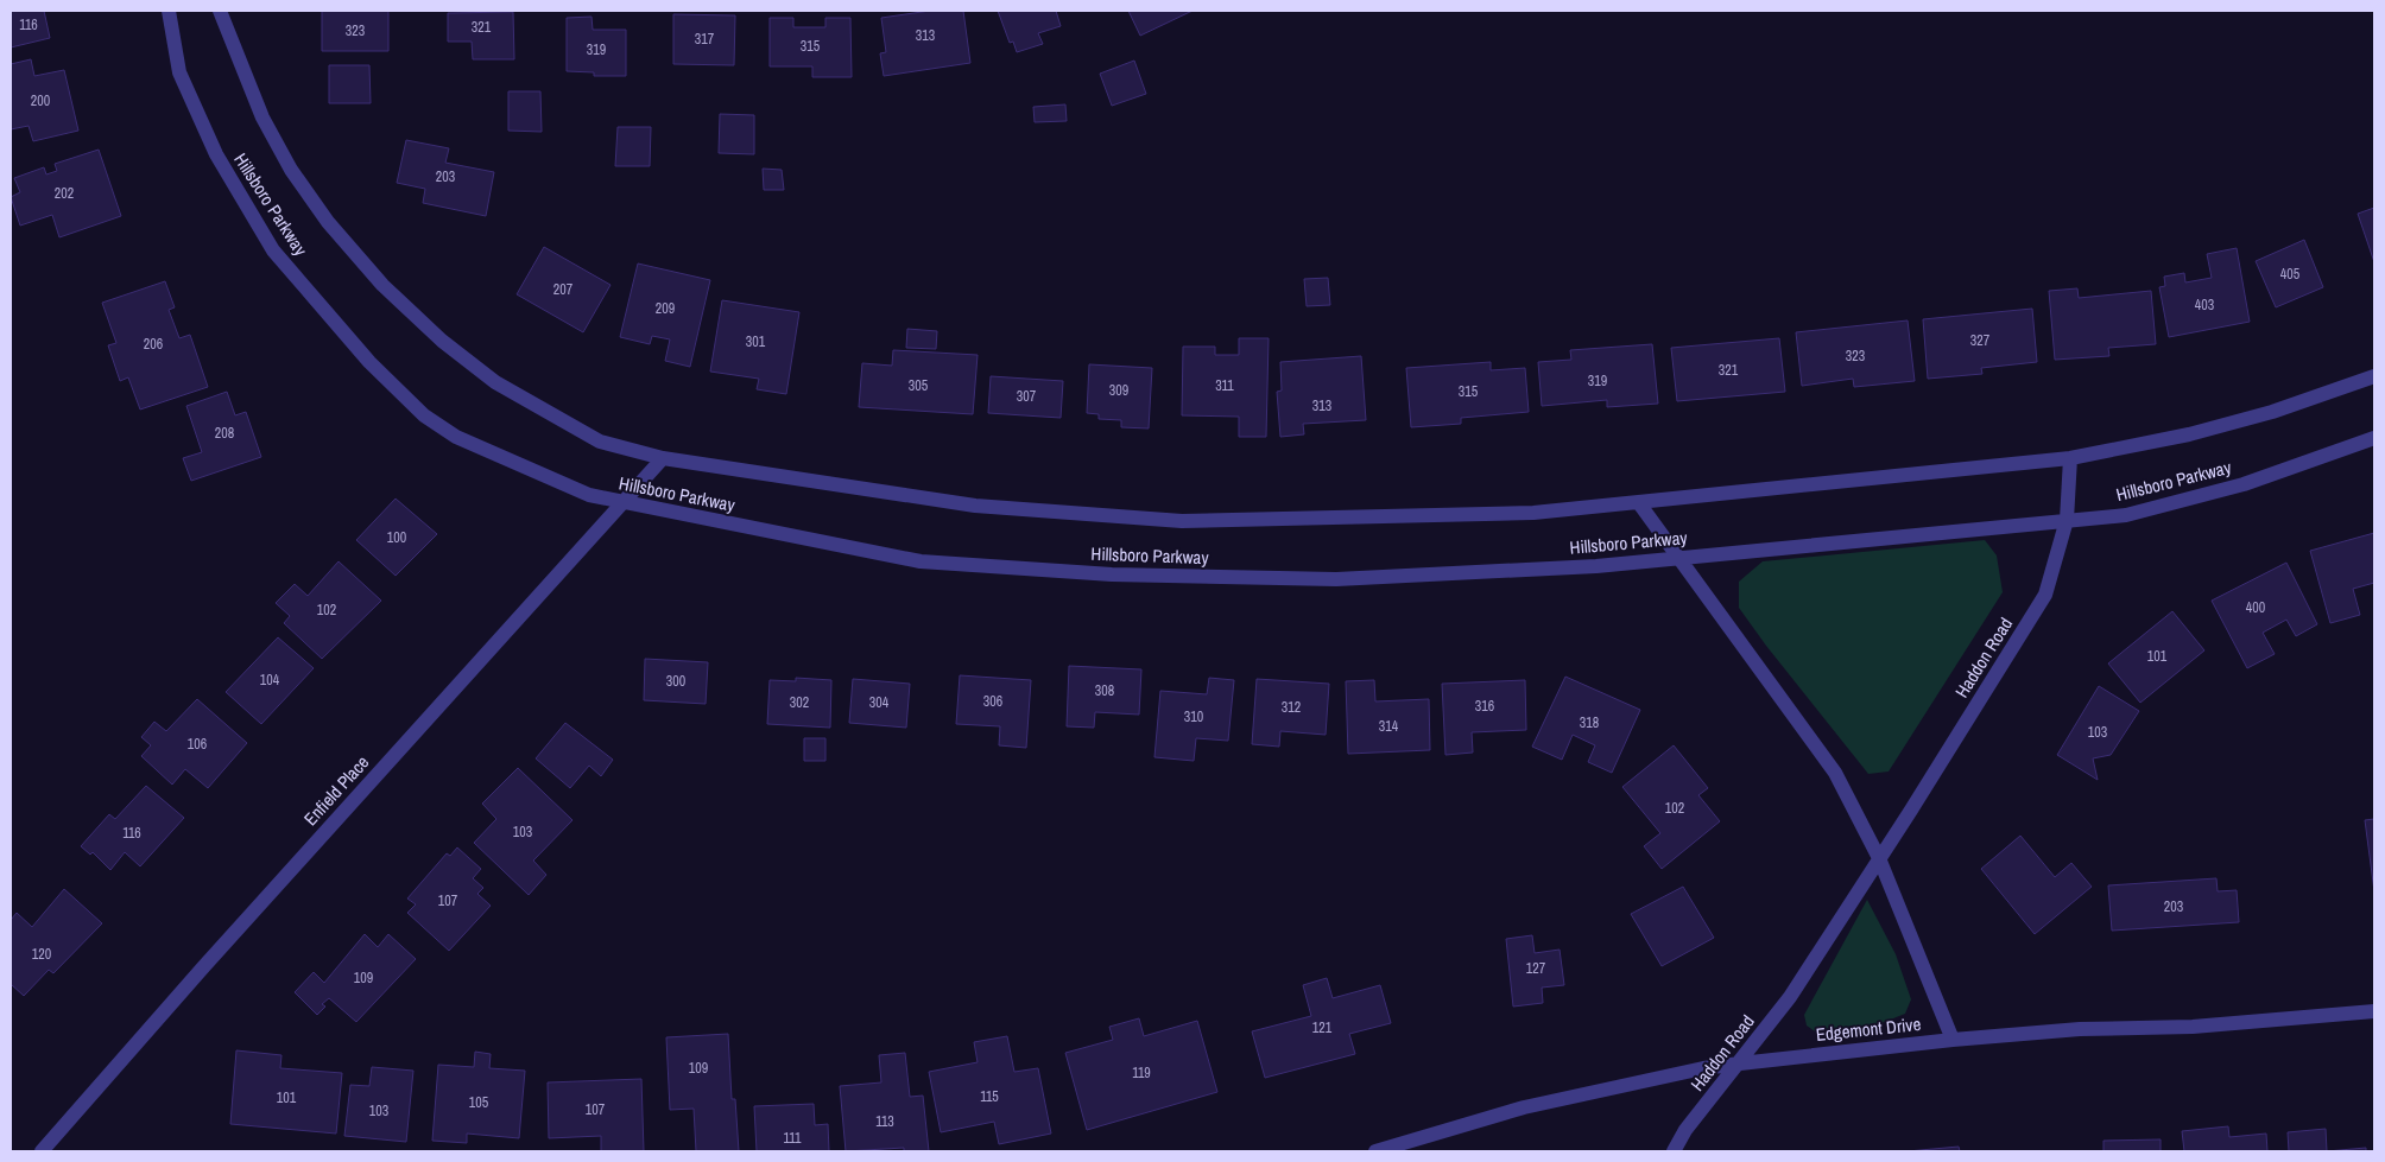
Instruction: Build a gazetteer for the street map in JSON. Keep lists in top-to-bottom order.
{
  "streets": {
    "street": [
      "Hillsboro Parkway",
      "Haddon Road",
      "Enfield Place",
      "Edgemont Drive"
    ]
  },
  "crossings": [
    ["Hillsboro Parkway", "Haddon Road"],
    ["Hillsboro Parkway", "Enfield Place"],
    ["Haddon Road", "Edgemont Drive"]
  ],
  "house_numbers": [
    "116",
    "321",
    "323",
    "313",
    "317",
    "315",
    "319",
    "200",
    "203",
    "202",
    "405",
    "207",
    "403",
    "209",
    "327",
    "301",
    "206",
    "323",
    "321",
    "319",
    "305",
    "311",
    "309",
    "315",
    "307",
    "313",
    "208",
    "100",
    "400",
    "102",
    "101",
    "104",
    "300",
    "308",
    "306",
    "302",
    "304",
    "316",
    "312",
    "310",
    "318",
    "314",
    "103",
    "106",
    "102",
    "103",
    "116",
    "107",
    "203",
    "120",
    "127",
    "109",
    "121",
    "109",
    "119",
    "115",
    "101",
    "105",
    "107",
    "103",
    "113",
    "111"
  ]
}
